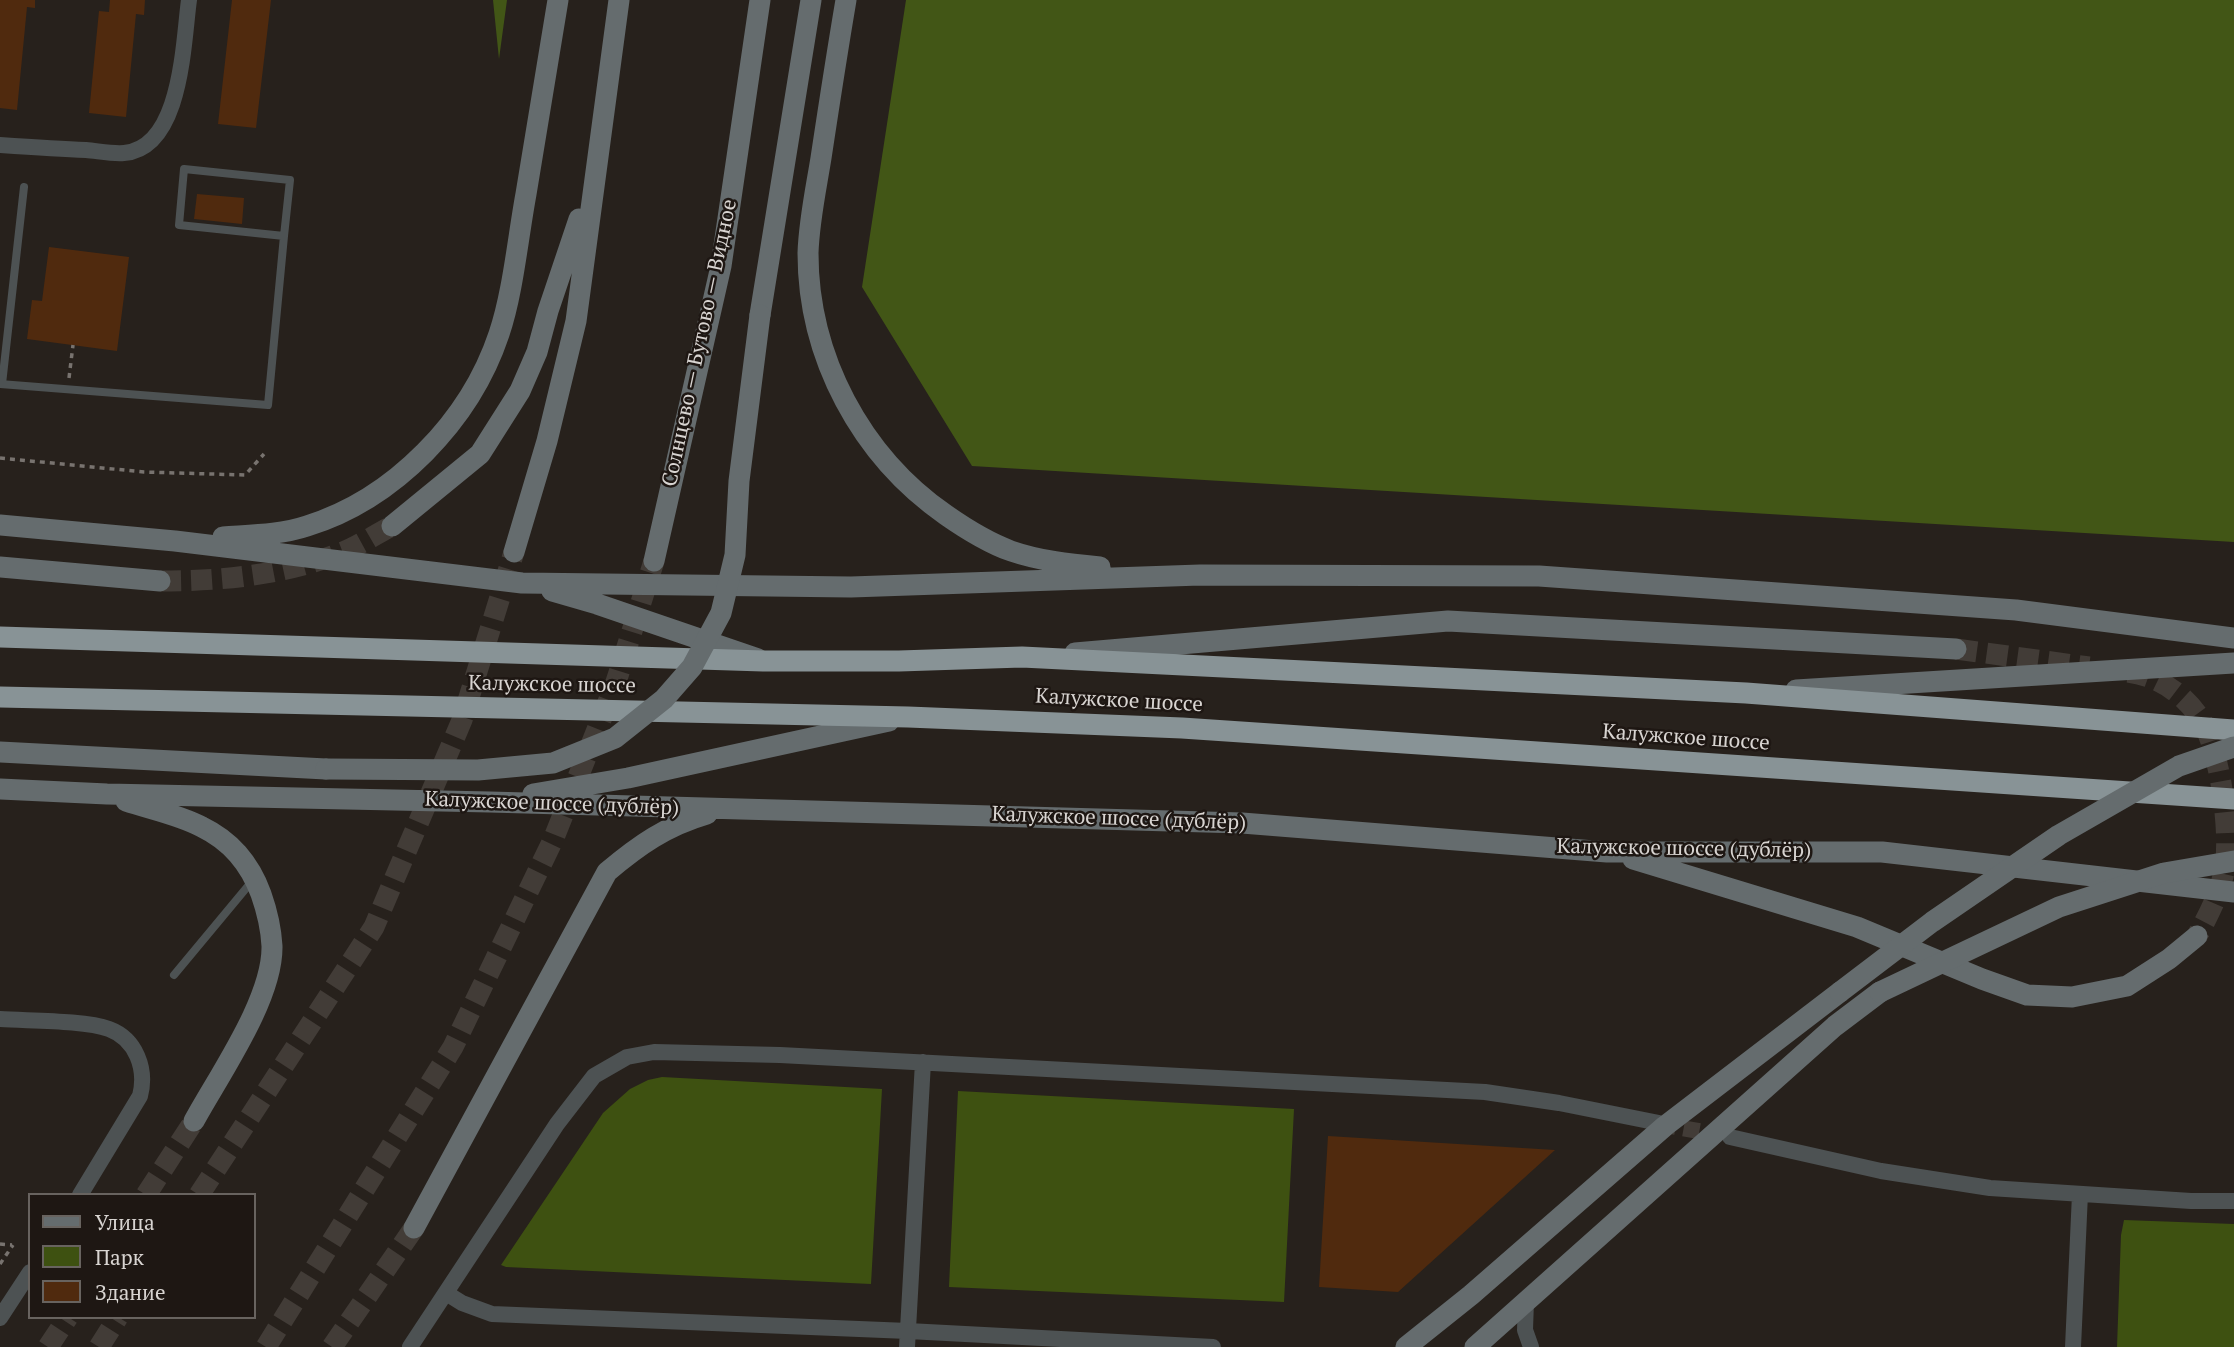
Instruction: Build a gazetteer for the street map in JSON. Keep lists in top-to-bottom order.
{
  "streets": {
    "highway": ["Калужское шоссе"],
    "main road": ["Солнцево — Бутово — Видное", "Калужское шоссе (дублёр)"]
  },
  "legend": ["Улица", "Парк", "Здание"]
}
